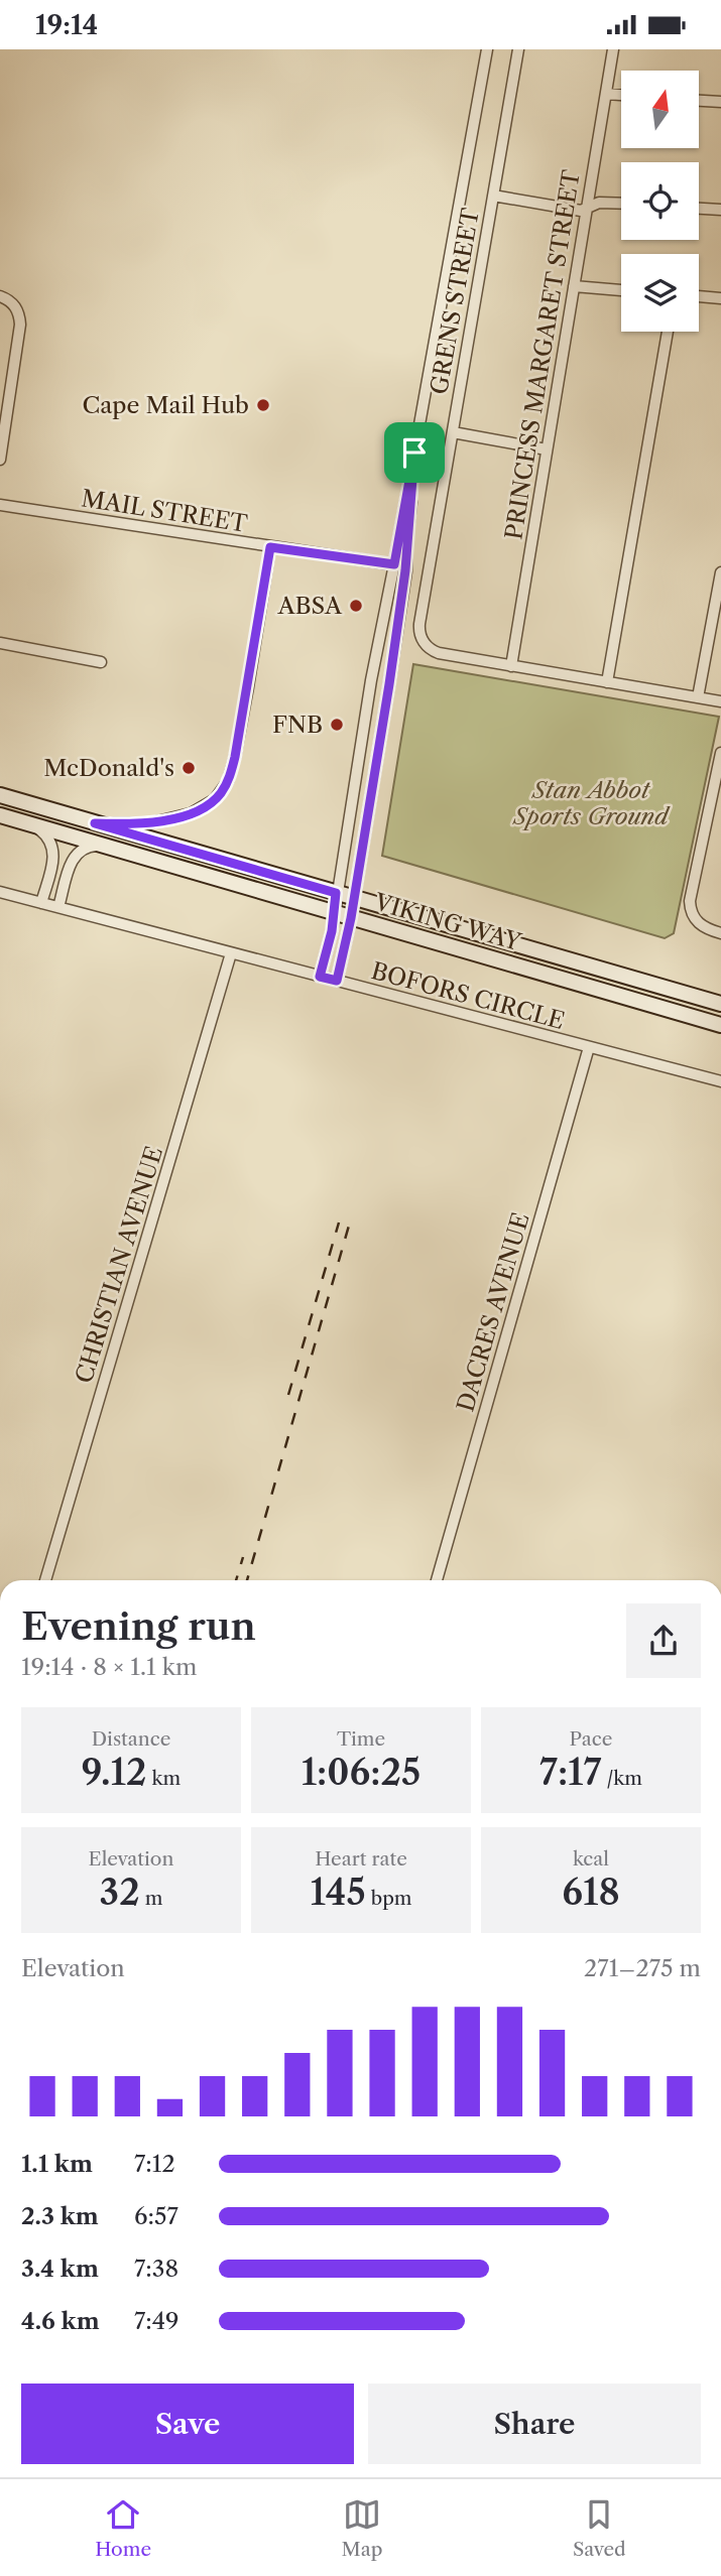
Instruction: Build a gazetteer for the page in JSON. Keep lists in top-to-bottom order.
{
  "streets": {
    "main road": ["VIKING WAY"],
    "street": [
      "GRENS STREET",
      "PRINCESS MARGARET STREET",
      "MAIL STREET",
      "BOFORS CIRCLE",
      "CHRISTIAN AVENUE",
      "DACRES AVENUE"
    ]
  },
  "crossings": [
    ["GRENS STREET", "PRINCESS MARGARET STREET"],
    ["BOFORS CIRCLE", "CHRISTIAN AVENUE"],
    ["BOFORS CIRCLE", "DACRES AVENUE"]
  ],
  "parks": ["Stan Abbot Sports Ground"],
  "places": [
    "Cape Mail Hub",
    "ABSA",
    "FNB",
    "McDonald's"
  ],
  "north": "top",
  "page": {
    "status": "19:14",
    "heading": ["Evening run", "19:14 · 8 × 1.1 km"],
    "stats": [
      ["Distance", "9.12 km"],
      ["Time", "1:06:25"],
      ["Pace", "7:17 /km"],
      ["Elevation", "32 m"],
      ["Heart rate", "145 bpm"],
      ["kcal", "618"]
    ],
    "chart": ["Elevation", "271–275 m"],
    "list": [
      {
        "name": "1.1 km",
        "note": "7:12"
      },
      {
        "name": "2.3 km",
        "note": "6:57"
      },
      {
        "name": "3.4 km",
        "note": "7:38"
      },
      {
        "name": "4.6 km",
        "note": "7:49"
      }
    ],
    "buttons": ["Save", "Share"],
    "tabs": ["Home", "Map", "Saved"]
  }
}
